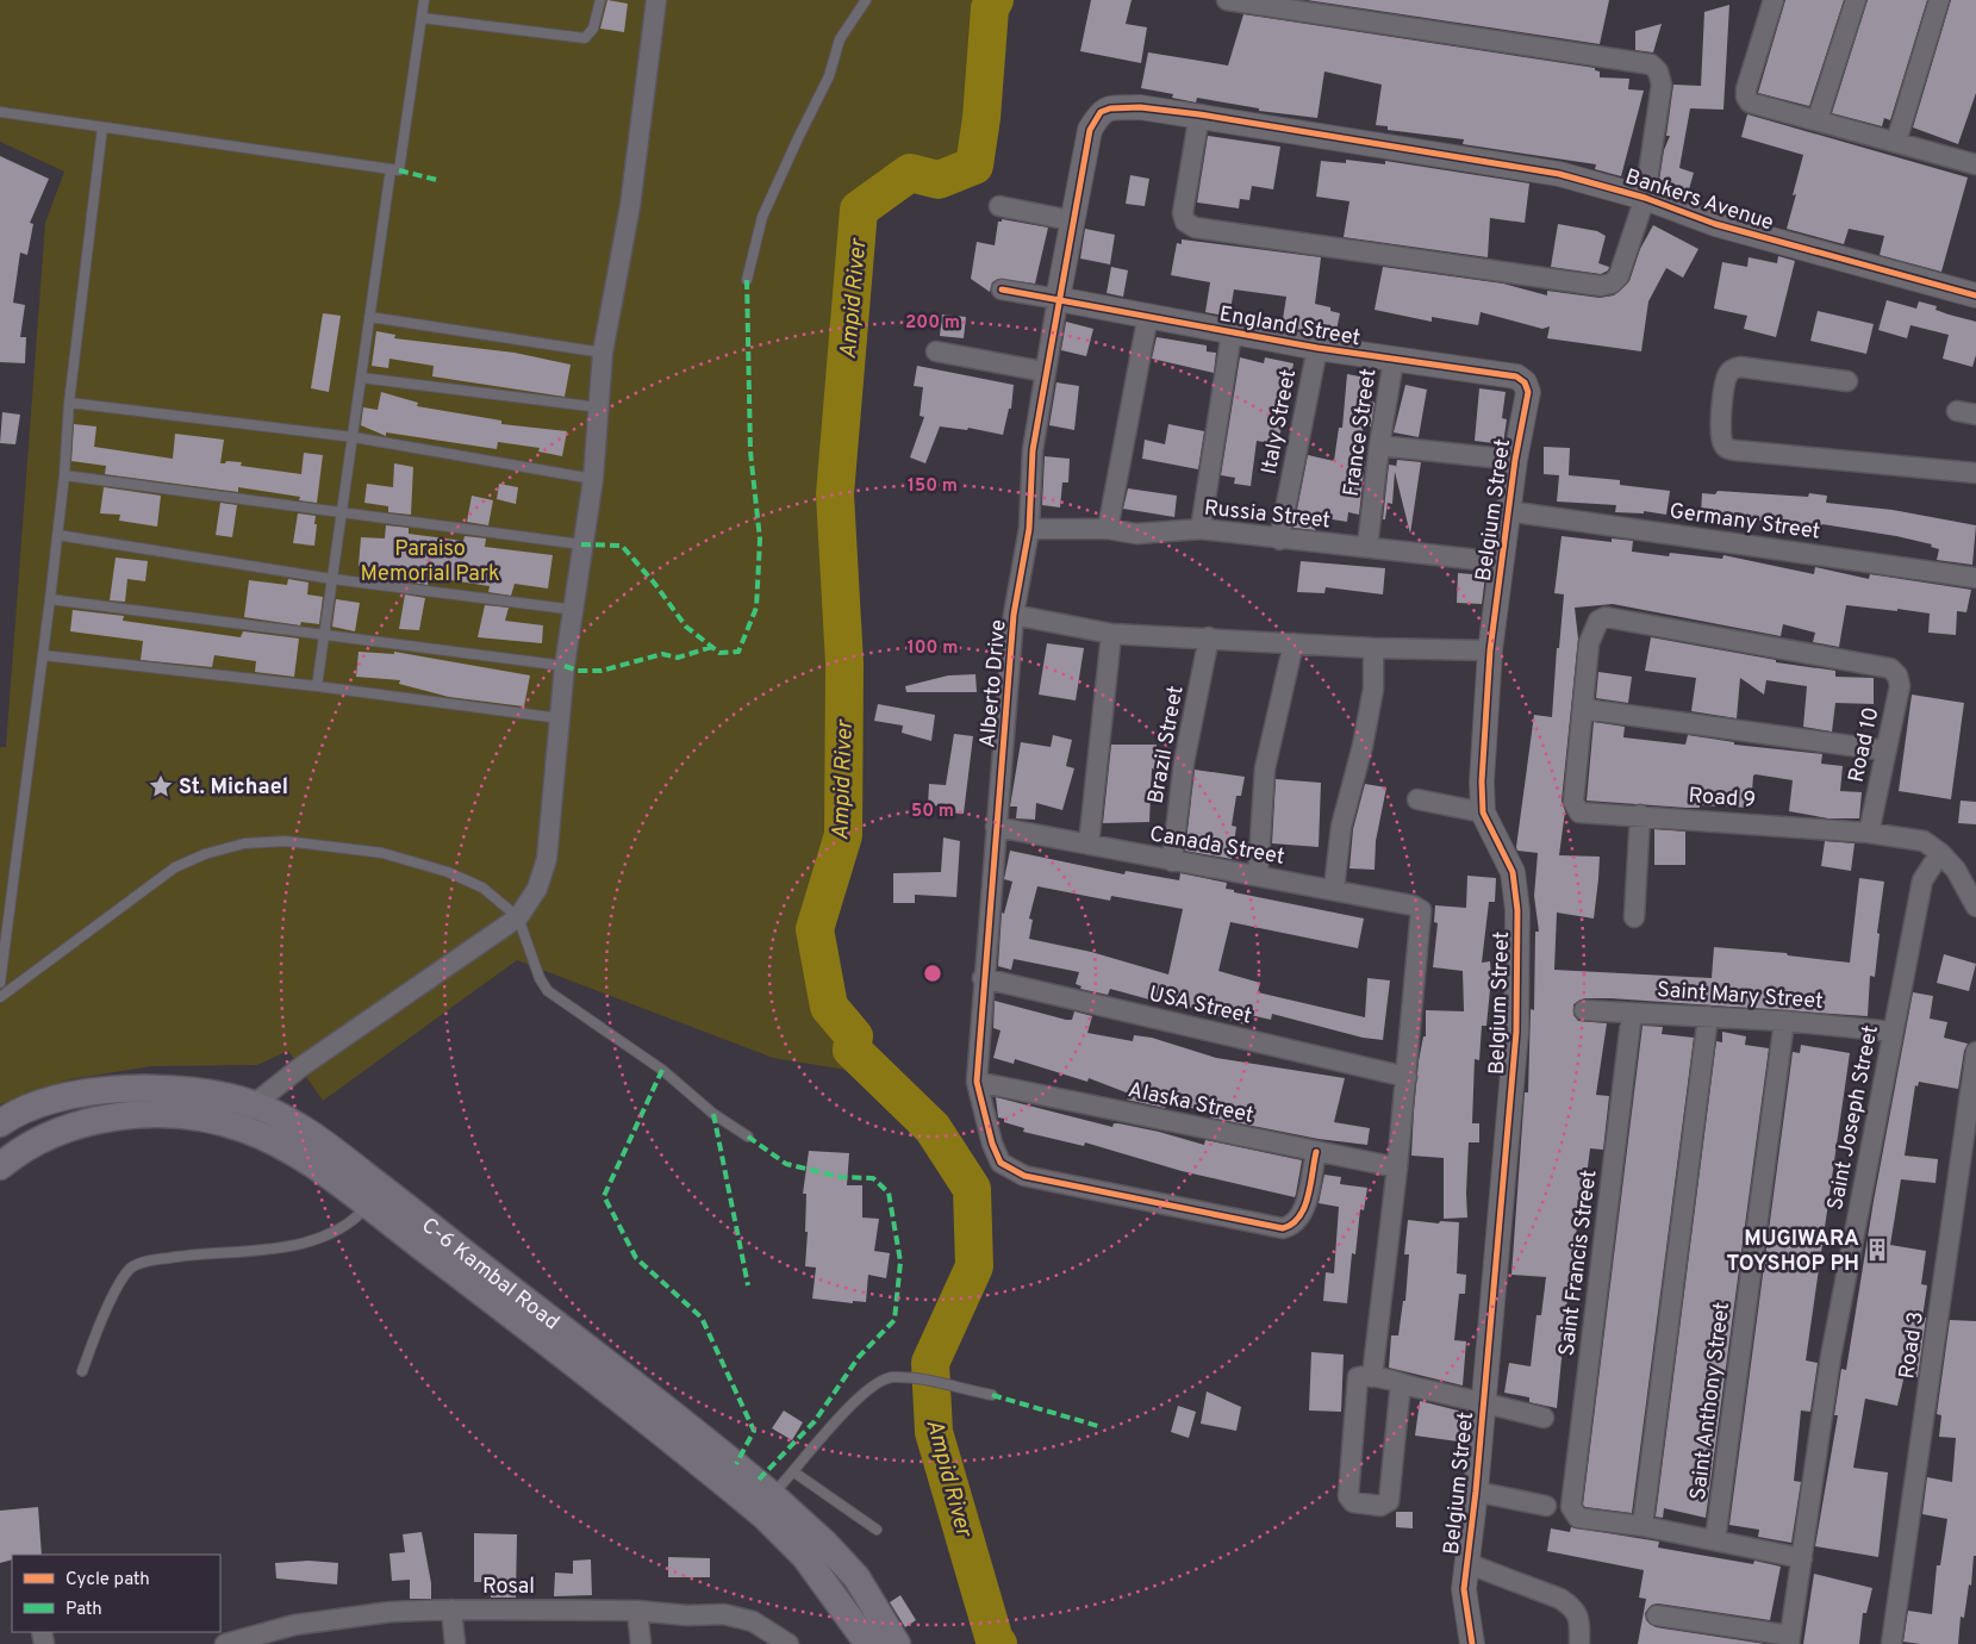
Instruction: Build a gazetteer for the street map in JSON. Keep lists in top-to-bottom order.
{
  "streets": {
    "main road": ["C-6 Kambal Road"],
    "street": [
      "Bankers Avenue",
      "England Street",
      "Italy Street",
      "France Street",
      "Belgium Street",
      "Russia Street",
      "Germany Street",
      "Alberto Drive",
      "Brazil Street",
      "Road 10",
      "Road 9",
      "Canada Street",
      "Saint Mary Street",
      "USA Street",
      "Alaska Street",
      "Saint Joseph Street",
      "Saint Francis Street",
      "Road 3",
      "Saint Anthony Street",
      "Rosal"
    ]
  },
  "crossings": [
    ["Bankers Avenue", "Alberto Drive"],
    ["England Street", "Italy Street"],
    ["England Street", "France Street"],
    ["England Street", "Belgium Street"],
    ["England Street", "Alberto Drive"],
    ["Italy Street", "Russia Street"],
    ["France Street", "Russia Street"],
    ["Belgium Street", "Russia Street"],
    ["Belgium Street", "Germany Street"],
    ["Russia Street", "Alberto Drive"],
    ["Alberto Drive", "Canada Street"],
    ["Alberto Drive", "USA Street"],
    ["Alberto Drive", "Alaska Street"],
    ["Brazil Street", "Canada Street"],
    ["Road 10", "Road 9"],
    ["Road 9", "Saint Joseph Street"],
    ["Canada Street", "USA Street"],
    ["Saint Mary Street", "Saint Joseph Street"],
    ["Saint Mary Street", "Saint Francis Street"],
    ["Saint Mary Street", "Saint Anthony Street"]
  ],
  "water": ["Ampid River"],
  "parks": ["Paraiso Memorial Park"],
  "places": {
    "place": ["St. Michael"],
    "building": ["MUGIWARA TOYSHOP PH"]
  },
  "legend": ["Cycle path", "Path"],
  "rings": [
    "200 m",
    "150 m",
    "100 m",
    "50 m"
  ]
}
